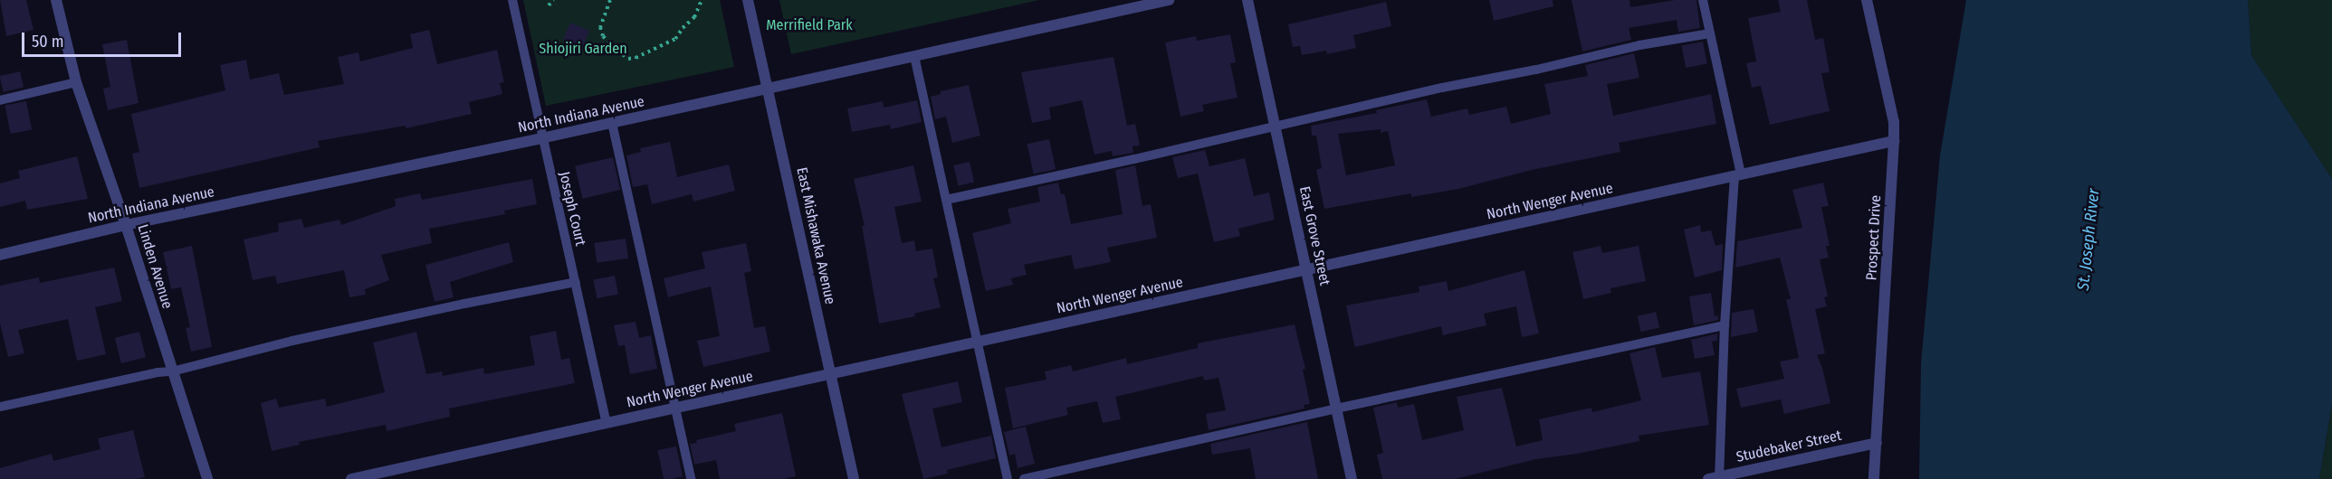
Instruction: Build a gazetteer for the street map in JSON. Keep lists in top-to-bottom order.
{
  "streets": {
    "street": [
      "North Indiana Avenue",
      "North Wenger Avenue",
      "East Mishawaka Avenue",
      "East Grove Street",
      "Prospect Drive",
      "Linden Avenue",
      "Studebaker Street"
    ],
    "lane": ["Joseph Court"]
  },
  "crossings": [
    ["North Indiana Avenue", "Joseph Court"],
    ["North Indiana Avenue", "East Mishawaka Avenue"],
    ["North Indiana Avenue", "Linden Avenue"],
    ["North Wenger Avenue", "Joseph Court"],
    ["North Wenger Avenue", "East Mishawaka Avenue"],
    ["North Wenger Avenue", "East Grove Street"],
    ["North Wenger Avenue", "Prospect Drive"],
    ["Prospect Drive", "Studebaker Street"]
  ],
  "water": ["St. Joseph River"],
  "parks": ["Merrifield Park", "Shiojiri Garden"],
  "scale_bar": "50 m"
}
